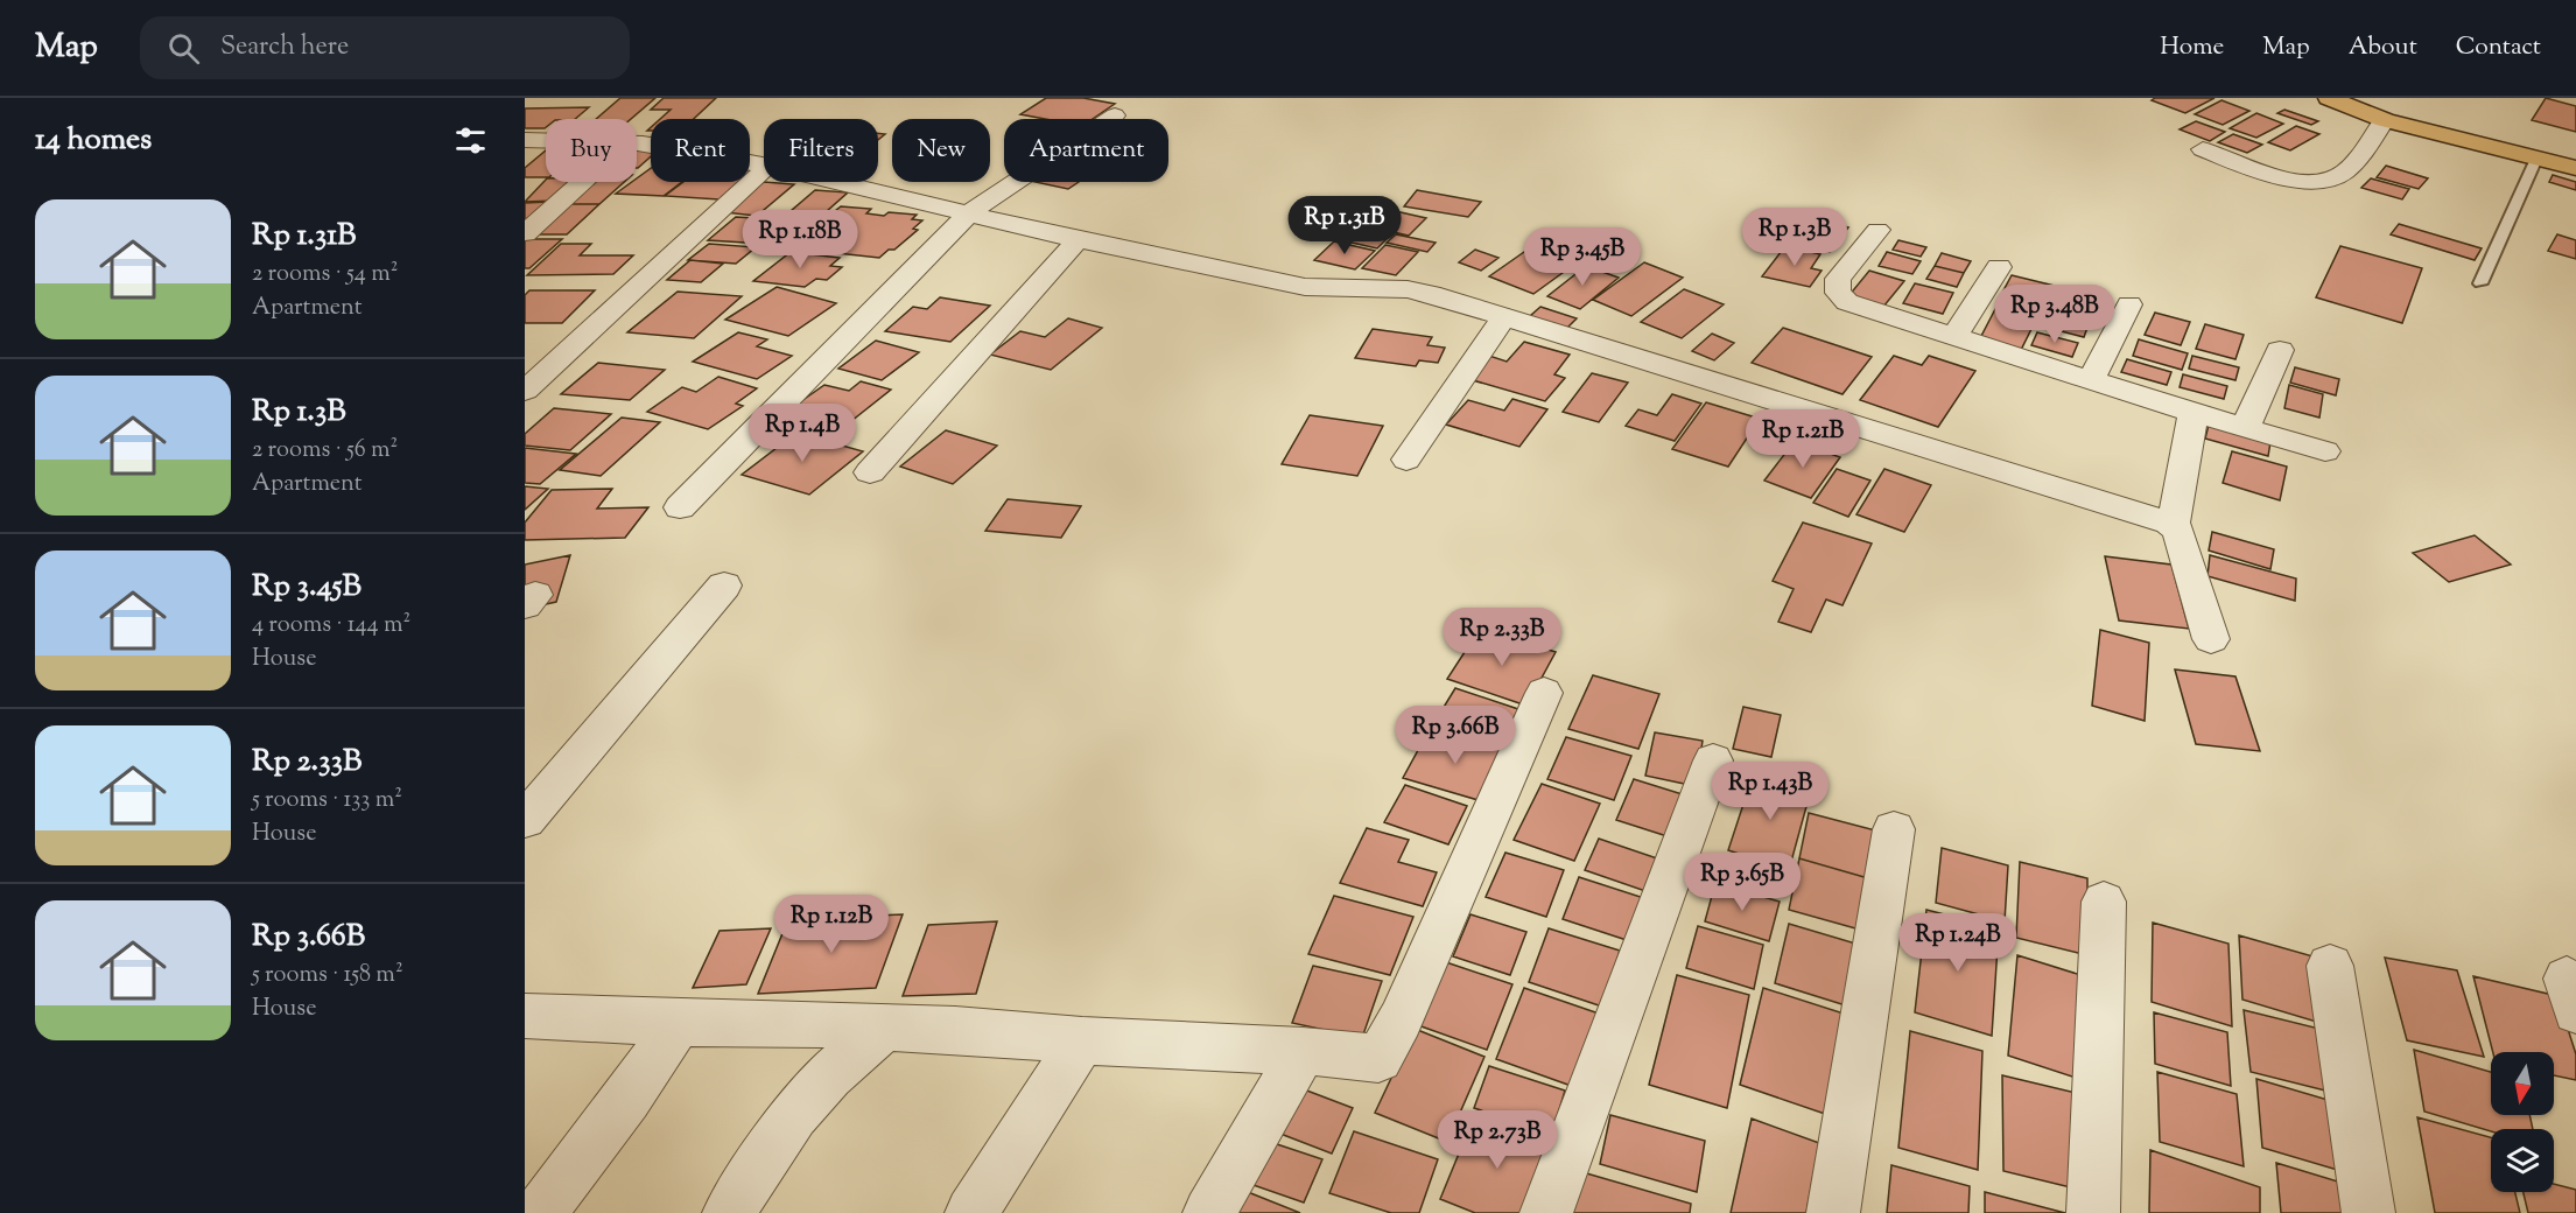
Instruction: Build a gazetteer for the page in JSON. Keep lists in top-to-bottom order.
{
  "north": "bottom",
  "page": {
    "header": "Map",
    "search": "Search here",
    "nav": [
      "Home",
      "Map",
      "About",
      "Contact"
    ],
    "heading": "14 homes",
    "chip": [
      "Buy",
      "Rent",
      "Filters",
      "New",
      "Apartment"
    ],
    "list": [
      {
        "name": "Rp 1.31B",
        "note": "2 rooms · 54 m² · Apartment"
      },
      {
        "name": "Rp 1.3B",
        "note": "2 rooms · 56 m² · Apartment"
      },
      {
        "name": "Rp 3.45B",
        "note": "4 rooms · 144 m² · House"
      },
      {
        "name": "Rp 2.33B",
        "note": "5 rooms · 133 m² · House"
      },
      {
        "name": "Rp 3.66B",
        "note": "5 rooms · 158 m² · House"
      }
    ],
    "price": [
      "Rp 1.31B",
      "Rp 1.3B",
      "Rp 1.18B",
      "Rp 3.45B",
      "Rp 3.48B",
      "Rp 1.4B",
      "Rp 1.21B",
      "Rp 2.33B",
      "Rp 3.66B",
      "Rp 1.43B",
      "Rp 3.65B",
      "Rp 1.12B",
      "Rp 1.24B",
      "Rp 2.73B"
    ]
  }
}
